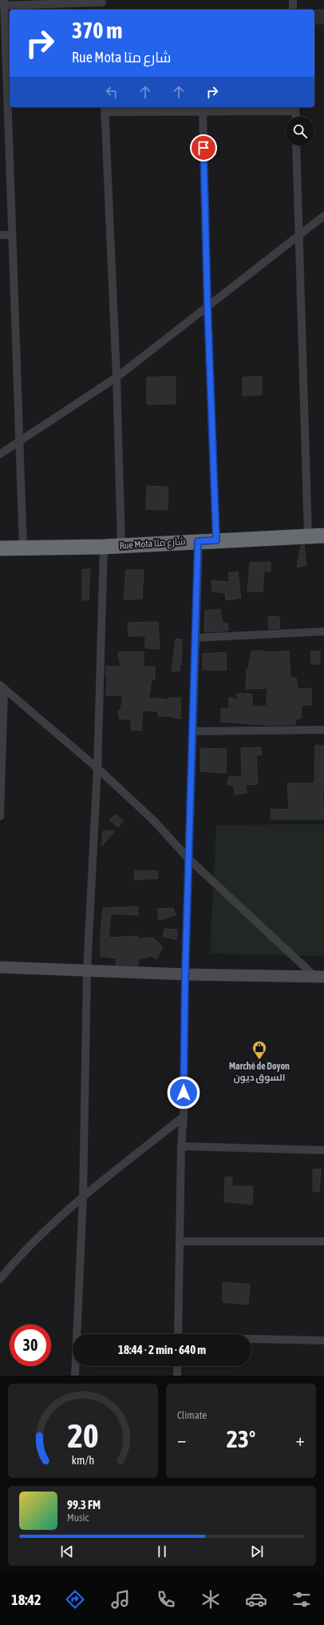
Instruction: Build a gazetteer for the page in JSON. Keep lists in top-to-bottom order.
{
  "streets": {
    "highway": ["Rue Mota شارع متا"]
  },
  "places": {
    "shop": ["Marché de Doyon السوق ديون"]
  },
  "page": {
    "turn": ["370 m", "Rue Mota شارع متا"],
    "limit": "30",
    "trip": "18:44 · 2 min · 640 m",
    "tile": "Climate",
    "heat": ["−", "23°", "+"],
    "song": ["99.3 FM", "Music"],
    "tabs": "18:42",
    "gauge": ["20", "km/h"]
  }
}
